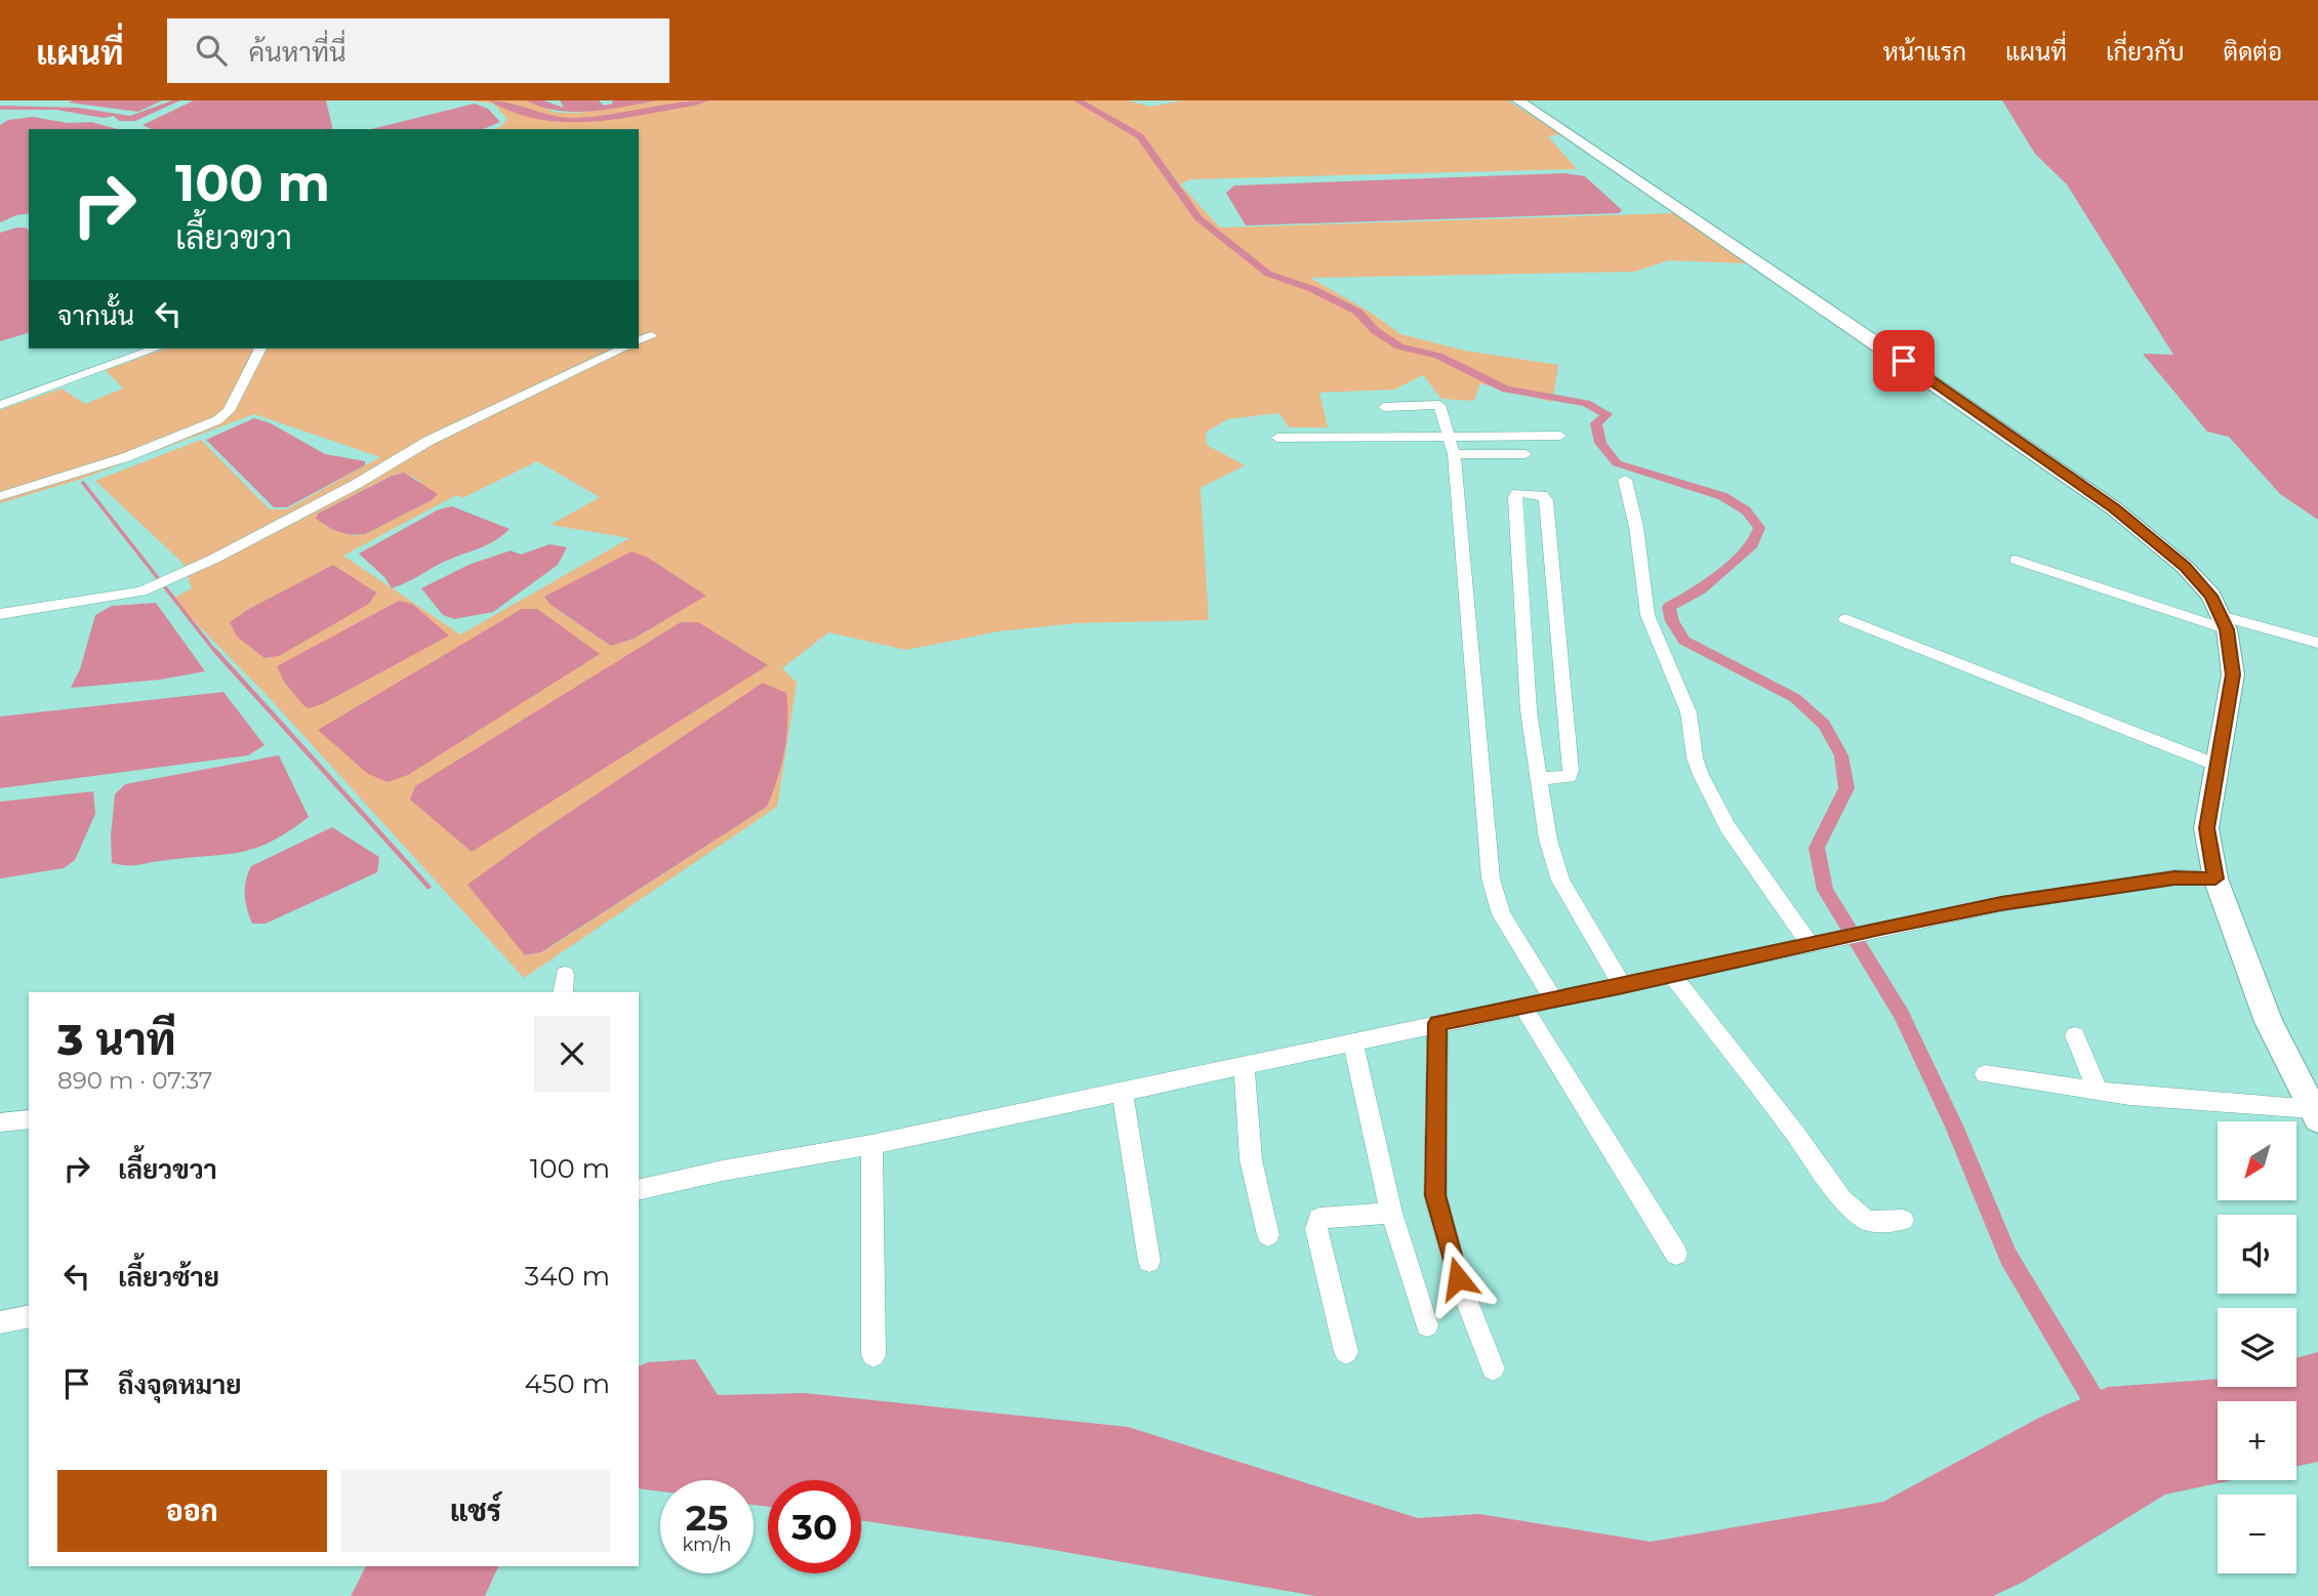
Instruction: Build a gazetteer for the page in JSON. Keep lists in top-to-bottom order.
{
  "north": "bottom left",
  "page": {
    "header": "แผนที่",
    "search": "ค้นหาที่นี่",
    "nav": [
      "หน้าแรก",
      "แผนที่",
      "เกี่ยวกับ",
      "ติดต่อ"
    ],
    "turn": ["100 m", "เลี้ยวขวา"],
    "then": "จากนั้น",
    "heading": ["3 นาที", "890 m · 07:37"],
    "list": [
      {
        "name": "เลี้ยวขวา",
        "value": "100 m"
      },
      {
        "name": "เลี้ยวซ้าย",
        "value": "340 m"
      },
      {
        "name": "ถึงจุดหมาย",
        "value": "450 m"
      }
    ],
    "map_buttons": ["+", "−"],
    "buttons": ["ออก", "แชร์"],
    "speed": "25 km/h",
    "limit": "30"
  }
}
